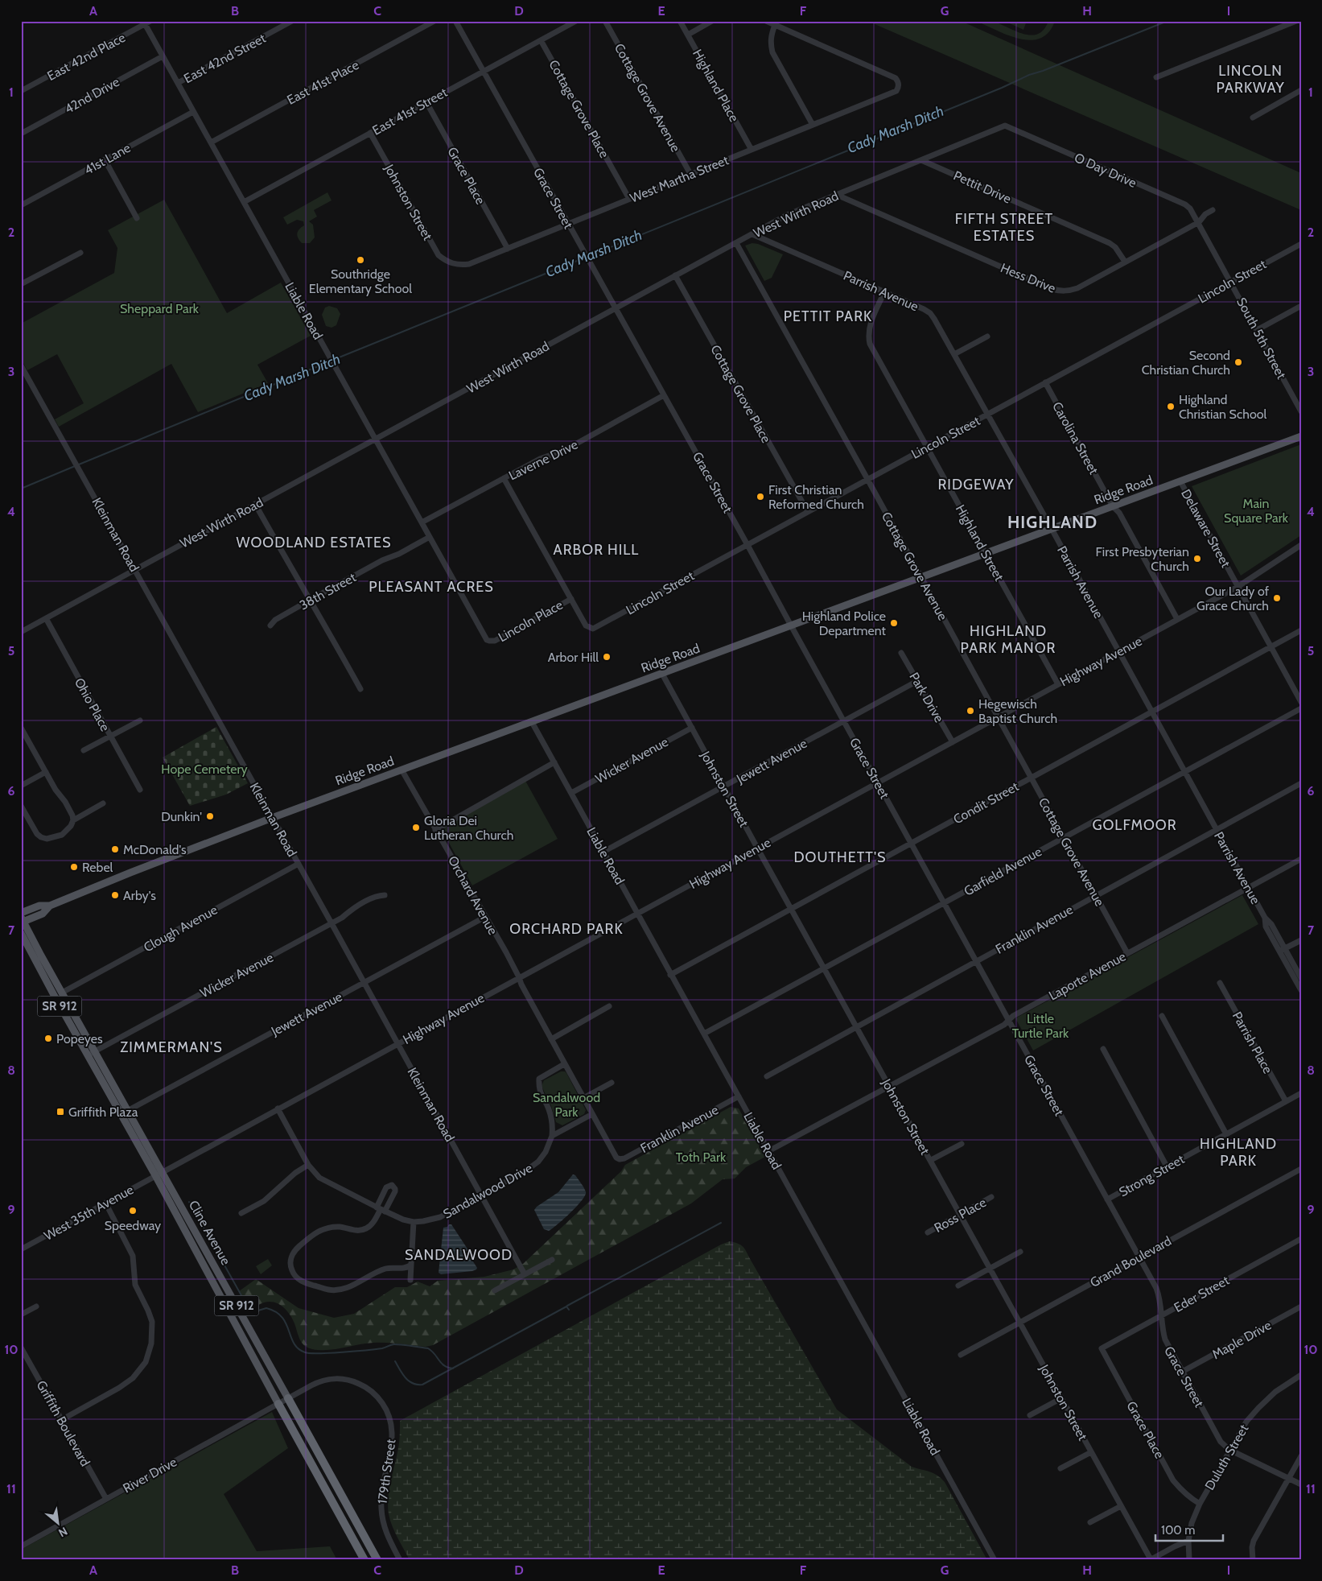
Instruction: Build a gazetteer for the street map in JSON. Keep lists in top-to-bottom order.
{
  "streets": {
    "highway": ["SR 912", "Cline Avenue"],
    "main road": ["Ridge Road"],
    "street": [
      "East 42nd Place",
      "East 42nd Street",
      "East 41st Place",
      "Highland Place",
      "42nd Drive",
      "Cottage Grove Avenue",
      "Cottage Grove Place",
      "East 41st Street",
      "41st Lane",
      "O Day Drive",
      "Grace Place",
      "West Martha Street",
      "Pettit Drive",
      "Grace Street",
      "Johnston Street",
      "West Wirth Road",
      "Hess Drive",
      "Lincoln Street",
      "Parrish Avenue",
      "Liable Road",
      "South 5th Street",
      "Carolina Street",
      "Laverne Drive",
      "Delaware Street",
      "Kleinman Road",
      "Highland Street",
      "38th Street",
      "Lincoln Place",
      "Highway Avenue",
      "Park Drive",
      "Ohio Place",
      "Wicker Avenue",
      "Jewett Avenue",
      "Condit Street",
      "Garfield Avenue",
      "Orchard Avenue",
      "Clough Avenue",
      "Franklin Avenue",
      "Laporte Avenue",
      "Parrish Place",
      "Strong Street",
      "Sandalwood Drive",
      "West 35th Avenue",
      "Ross Place",
      "Grand Boulevard",
      "Eder Street",
      "Maple Drive",
      "Griffith Boulevard",
      "Duluth Street",
      "179th Street",
      "River Drive"
    ]
  },
  "crossings": [
    ["East 42nd Place", "Liable Road"],
    ["East 42nd Street", "Liable Road"],
    ["East 41st Place", "Liable Road"],
    ["Highland Place", "West Martha Street"],
    ["42nd Drive", "Liable Road"],
    ["Cottage Grove Avenue", "West Martha Street"],
    ["Cottage Grove Avenue", "West Wirth Road"],
    ["Cottage Grove Avenue", "Lincoln Street"],
    ["Cottage Grove Avenue", "Ridge Road"],
    ["Cottage Grove Avenue", "Highway Avenue"],
    ["Cottage Grove Avenue", "Condit Street"],
    ["Cottage Grove Avenue", "Garfield Avenue"],
    ["Cottage Grove Avenue", "Franklin Avenue"],
    ["Cottage Grove Avenue", "Laporte Avenue"],
    ["Cottage Grove Place", "East 41st Street"],
    ["Cottage Grove Place", "West Martha Street"],
    ["Cottage Grove Place", "West Wirth Road"],
    ["Cottage Grove Place", "Lincoln Street"],
    ["East 41st Street", "Grace Place"],
    ["East 41st Street", "Grace Street"],
    ["East 41st Street", "Johnston Street"],
    ["East 41st Street", "Liable Road"],
    ["41st Lane", "Liable Road"],
    ["O Day Drive", "West Wirth Road"],
    ["O Day Drive", "Hess Drive"],
    ["O Day Drive", "South 5th Street"],
    ["Grace Place", "West Martha Street"],
    ["Grace Place", "Eder Street"],
    ["Grace Place", "Duluth Street"],
    ["West Martha Street", "Grace Street"],
    ["West Martha Street", "Johnston Street"],
    ["Pettit Drive", "West Wirth Road"],
    ["Pettit Drive", "Hess Drive"],
    ["Grace Street", "West Wirth Road"],
    ["Grace Street", "Lincoln Street"],
    ["Grace Street", "Laverne Drive"],
    ["Grace Street", "Ridge Road"],
    ["Grace Street", "Highway Avenue"],
    ["Grace Street", "Jewett Avenue"],
    ["Grace Street", "Condit Street"],
    ["Grace Street", "Garfield Avenue"],
    ["Grace Street", "Franklin Avenue"],
    ["Grace Street", "Laporte Avenue"],
    ["Grace Street", "Strong Street"],
    ["Grace Street", "Grand Boulevard"],
    ["Grace Street", "Eder Street"],
    ["Grace Street", "Maple Drive"],
    ["Grace Street", "Duluth Street"],
    ["Johnston Street", "Ridge Road"],
    ["Johnston Street", "Highway Avenue"],
    ["Johnston Street", "Wicker Avenue"],
    ["Johnston Street", "Jewett Avenue"],
    ["Johnston Street", "Condit Street"],
    ["Johnston Street", "Garfield Avenue"],
    ["Johnston Street", "Franklin Avenue"],
    ["Johnston Street", "Laporte Avenue"],
    ["Johnston Street", "Ross Place"],
    ["Johnston Street", "Grand Boulevard"],
    ["West Wirth Road", "Hess Drive"],
    ["West Wirth Road", "Parrish Avenue"],
    ["West Wirth Road", "Liable Road"],
    ["West Wirth Road", "Kleinman Road"],
    ["West Wirth Road", "Ohio Place"],
    ["Hess Drive", "South 5th Street"],
    ["Lincoln Street", "Parrish Avenue"],
    ["Lincoln Street", "South 5th Street"],
    ["Lincoln Street", "Carolina Street"],
    ["Lincoln Street", "Highland Street"],
    ["Lincoln Street", "Lincoln Place"],
    ["Parrish Avenue", "Ridge Road"],
    ["Parrish Avenue", "Highland Street"],
    ["Parrish Avenue", "Highway Avenue"],
    ["Parrish Avenue", "Condit Street"],
    ["Parrish Avenue", "Garfield Avenue"],
    ["Parrish Avenue", "Franklin Avenue"],
    ["Parrish Avenue", "Laporte Avenue"],
    ["Liable Road", "Laverne Drive"],
    ["Liable Road", "Ridge Road"],
    ["Liable Road", "38th Street"],
    ["Liable Road", "Lincoln Place"],
    ["Liable Road", "Highway Avenue"],
    ["Liable Road", "Wicker Avenue"],
    ["Liable Road", "Jewett Avenue"],
    ["Liable Road", "Condit Street"],
    ["Liable Road", "Garfield Avenue"],
    ["Liable Road", "Franklin Avenue"],
    ["Liable Road", "Laporte Avenue"],
    ["Carolina Street", "Ridge Road"],
    ["Carolina Street", "Highway Avenue"],
    ["Ridge Road", "Delaware Street"],
    ["Ridge Road", "Kleinman Road"],
    ["Ridge Road", "Highland Street"],
    ["Ridge Road", "Orchard Avenue"],
    ["Ridge Road", "Cline Avenue"],
    ["Delaware Street", "Highway Avenue"],
    ["Delaware Street", "Condit Street"],
    ["Kleinman Road", "Highway Avenue"],
    ["Kleinman Road", "Wicker Avenue"],
    ["Kleinman Road", "Jewett Avenue"],
    ["Kleinman Road", "Clough Avenue"],
    ["Kleinman Road", "Sandalwood Drive"],
    ["Highland Street", "Highway Avenue"],
    ["Highway Avenue", "Park Drive"],
    ["Highway Avenue", "Orchard Avenue"],
    ["Highway Avenue", "Sandalwood Drive"],
    ["Highway Avenue", "West 35th Avenue"],
    ["Highway Avenue", "Cline Avenue"],
    ["Park Drive", "Jewett Avenue"],
    ["Wicker Avenue", "Cline Avenue"],
    ["Jewett Avenue", "Orchard Avenue"],
    ["Jewett Avenue", "Cline Avenue"],
    ["Orchard Avenue", "Sandalwood Drive"],
    ["Clough Avenue", "Cline Avenue"],
    ["Parrish Place", "Strong Street"],
    ["West 35th Avenue", "Cline Avenue"],
    ["Cline Avenue", "179th Street"],
    ["Cline Avenue", "River Drive"],
    ["Griffith Boulevard", "River Drive"],
    ["179th Street", "River Drive"]
  ],
  "districts": [
    "LINCOLN PARKWAY",
    "FIFTH STREET ESTATES",
    "PETTIT PARK",
    "RIDGEWAY",
    "HIGHLAND",
    "WOODLAND ESTATES",
    "ARBOR HILL",
    "PLEASANT ACRES",
    "HIGHLAND PARK MANOR",
    "GOLFMOOR",
    "DOUTHETT'S",
    "ORCHARD PARK",
    "ZIMMERMAN'S",
    "HIGHLAND PARK",
    "SANDALWOOD"
  ],
  "water": ["Cady Marsh Ditch"],
  "parks": [
    "Sheppard Park",
    "Main Square Park",
    "Hope Cemetery",
    "Little Turtle Park",
    "Sandalwood Park",
    "Toth Park"
  ],
  "places": {
    "other": [
      "Southridge Elementary School",
      "Second Christian Church",
      "Highland Christian School",
      "First Christian Reformed Church",
      "First Presbyterian Church",
      "Our Lady of Grace Church",
      "Highland Police Department",
      "Arbor Hill",
      "Hegewisch Baptist Church",
      "Dunkin'",
      "Gloria Dei Lutheran Church",
      "McDonald's",
      "Rebel",
      "Arby's",
      "Popeyes",
      "Speedway"
    ],
    "transit": ["Griffith Plaza"]
  },
  "scale_bar": "100 m",
  "north": "bottom right",
  "grid": {
    "columns": [
      "A",
      "B",
      "C",
      "D",
      "E",
      "F",
      "G",
      "H",
      "I"
    ],
    "rows": [
      "1",
      "2",
      "3",
      "4",
      "5",
      "6",
      "7",
      "8",
      "9",
      "10",
      "11"
    ]
  }
}
